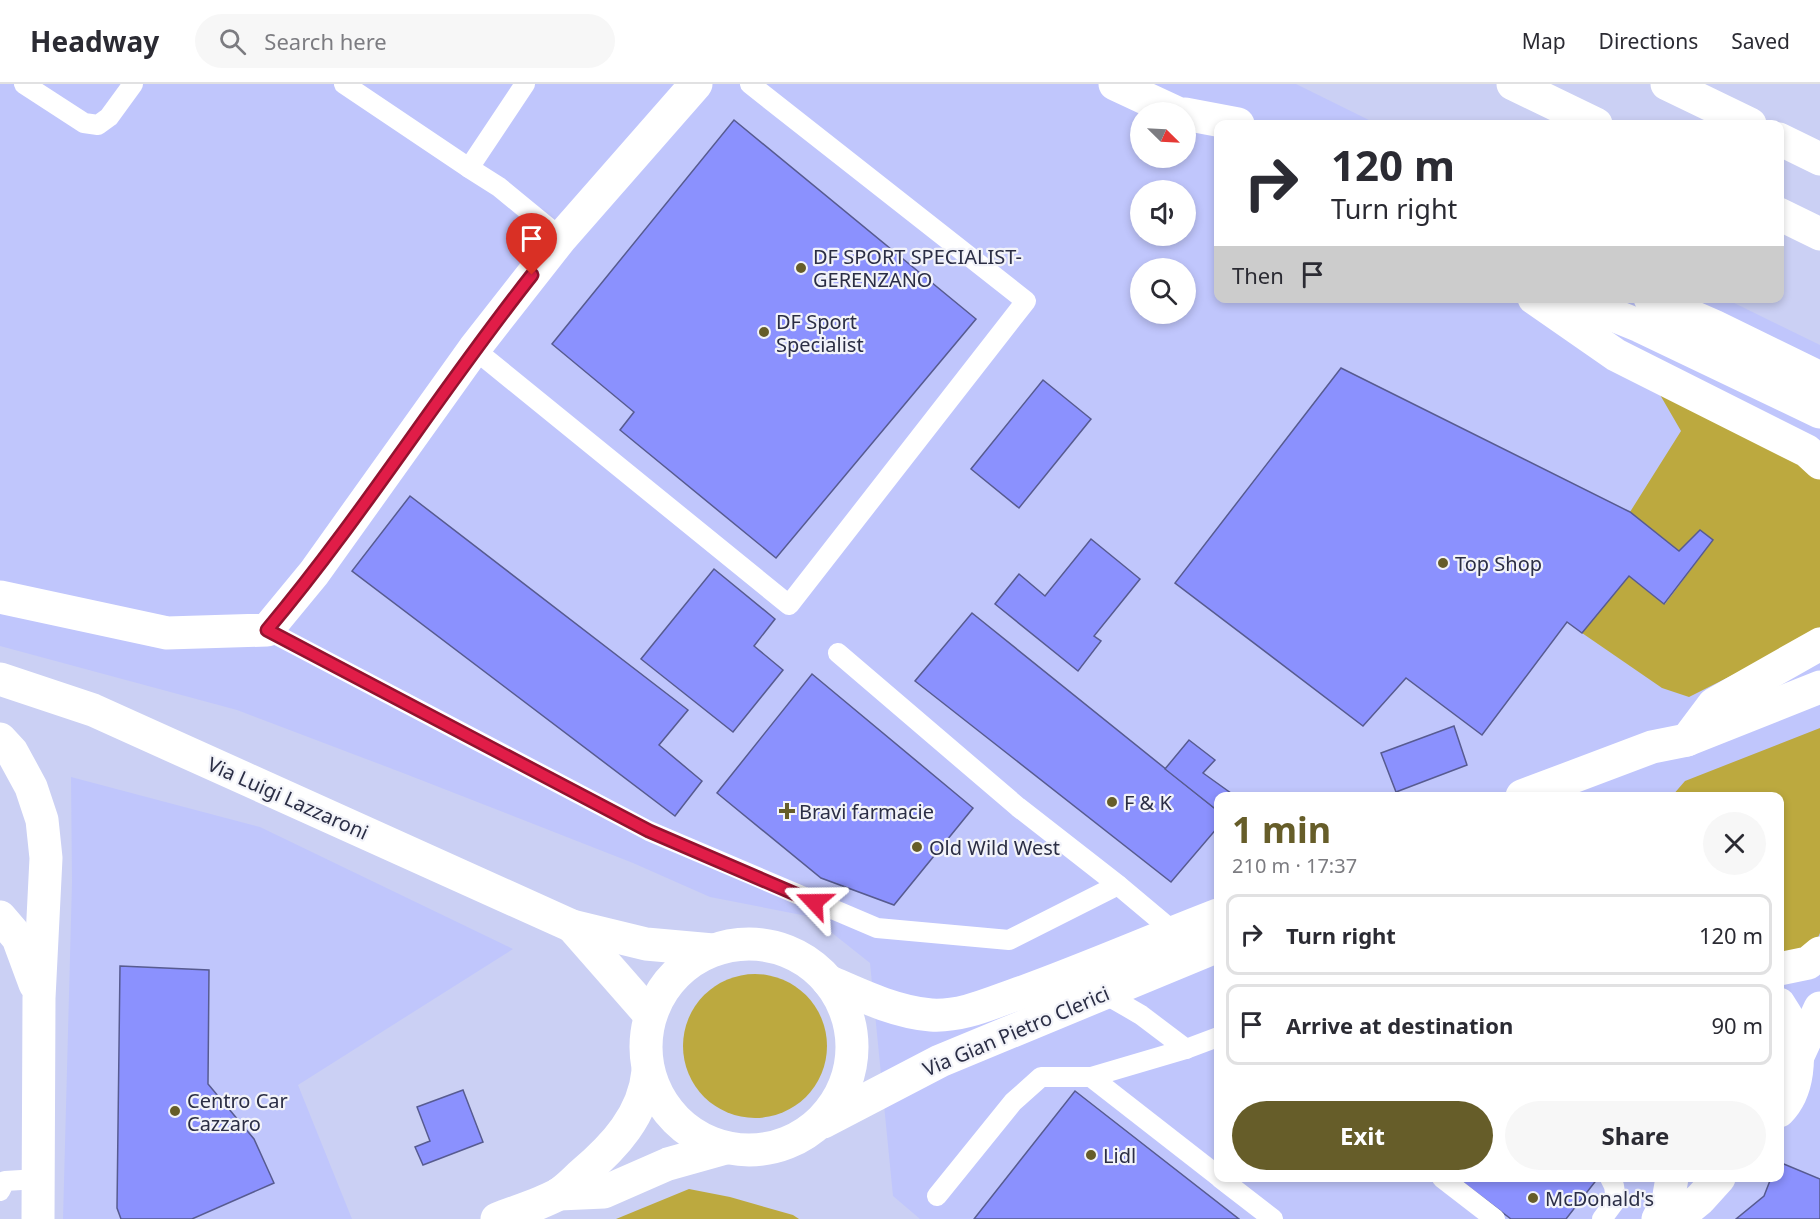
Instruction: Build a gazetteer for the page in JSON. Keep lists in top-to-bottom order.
{
  "streets": {
    "main road": ["Via Luigi Lazzaroni", "Via Gian Pietro Clerici"]
  },
  "crossings": [
    ["Via Luigi Lazzaroni", "Via Gian Pietro Clerici"]
  ],
  "places": {
    "other": [
      "DF SPORT SPECIALIST- GERENZANO",
      "DF Sport Specialist",
      "Top Shop",
      "F & K",
      "Old Wild West",
      "Centro Car Cazzaro",
      "Lidl",
      "McDonald's"
    ],
    "health": ["Bravi farmacie"]
  },
  "north": "bottom right",
  "page": {
    "header": "Headway",
    "search": "Search here",
    "nav": ["Map", "Directions", "Saved"],
    "turn": ["120 m", "Turn right"],
    "then": "Then",
    "heading": ["1 min", "210 m · 17:37"],
    "list": [
      {
        "name": "Turn right",
        "value": "120 m"
      },
      {
        "name": "Arrive at destination",
        "value": "90 m"
      }
    ],
    "buttons": ["Exit", "Share"]
  }
}
